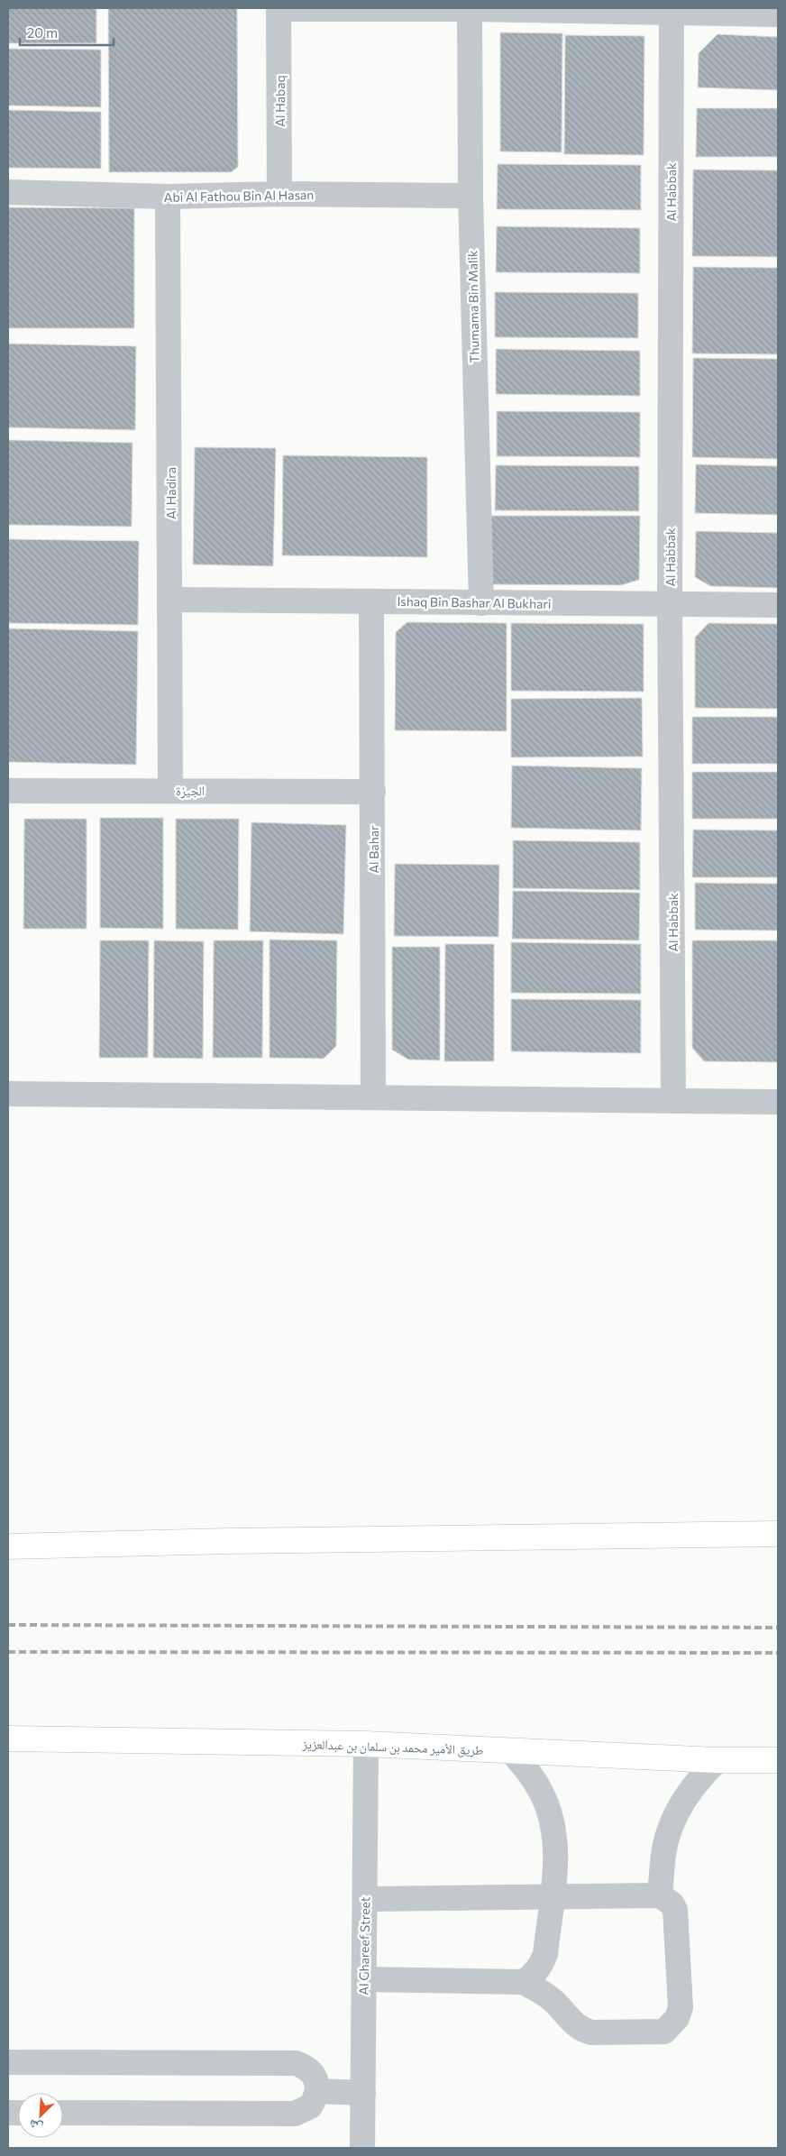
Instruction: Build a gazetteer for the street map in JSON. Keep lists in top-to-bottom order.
{
  "streets": {
    "main road": ["طريق الأمير محمد بن سلمان بن عبدالعزيز"],
    "street": [
      "Al Habaq",
      "Al Habbak",
      "Abi Al Fathou Bin Al Hasan",
      "Thumama Bin Malik",
      "Al Hadira",
      "Ishaq Bin Bashar Al Bukhari",
      "الجيزة",
      "Al Bahar",
      "Al Ghareef Street"
    ]
  },
  "crossings": [
    ["Al Habaq", "Abi Al Fathou Bin Al Hasan"],
    ["Al Habbak", "Ishaq Bin Bashar Al Bukhari"],
    ["Abi Al Fathou Bin Al Hasan", "Thumama Bin Malik"],
    ["Abi Al Fathou Bin Al Hasan", "Al Hadira"],
    ["Thumama Bin Malik", "Ishaq Bin Bashar Al Bukhari"],
    ["Al Hadira", "Ishaq Bin Bashar Al Bukhari"],
    ["Al Hadira", "الجيزة"],
    ["Ishaq Bin Bashar Al Bukhari", "Al Bahar"],
    ["الجيزة", "Al Bahar"],
    ["طريق الأمير محمد بن سلمان بن عبدالعزيز", "Al Ghareef Street"]
  ],
  "scale_bar": "20 m",
  "north": "bottom left"
}
